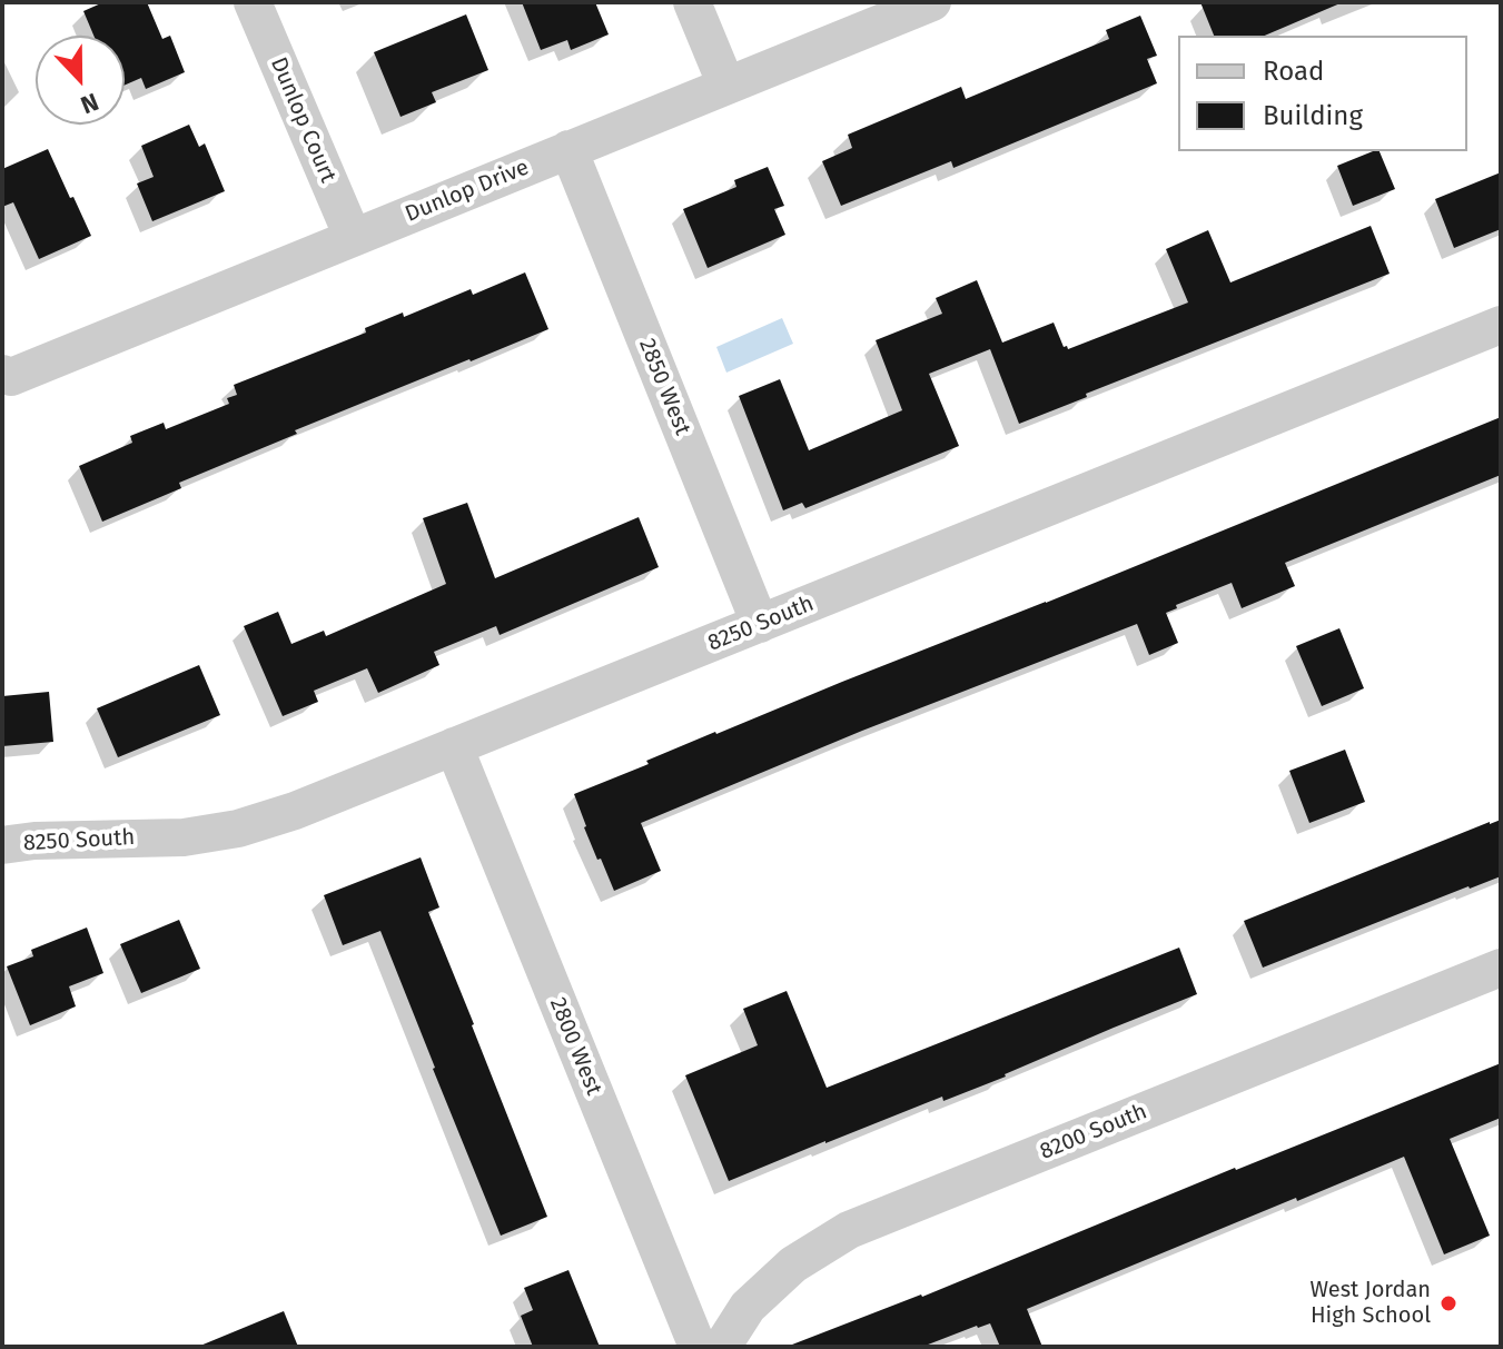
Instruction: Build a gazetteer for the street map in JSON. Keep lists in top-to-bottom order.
{
  "streets": {
    "street": [
      "Dunlop Court",
      "Dunlop Drive",
      "2850 West",
      "8250 South",
      "2800 West",
      "8200 South"
    ]
  },
  "crossings": [
    ["Dunlop Court", "Dunlop Drive"],
    ["Dunlop Drive", "2850 West"],
    ["2850 West", "8250 South"],
    ["8250 South", "2800 West"]
  ],
  "places": ["West Jordan High School"],
  "legend": ["Road", "Building"],
  "north": "bottom"
}
